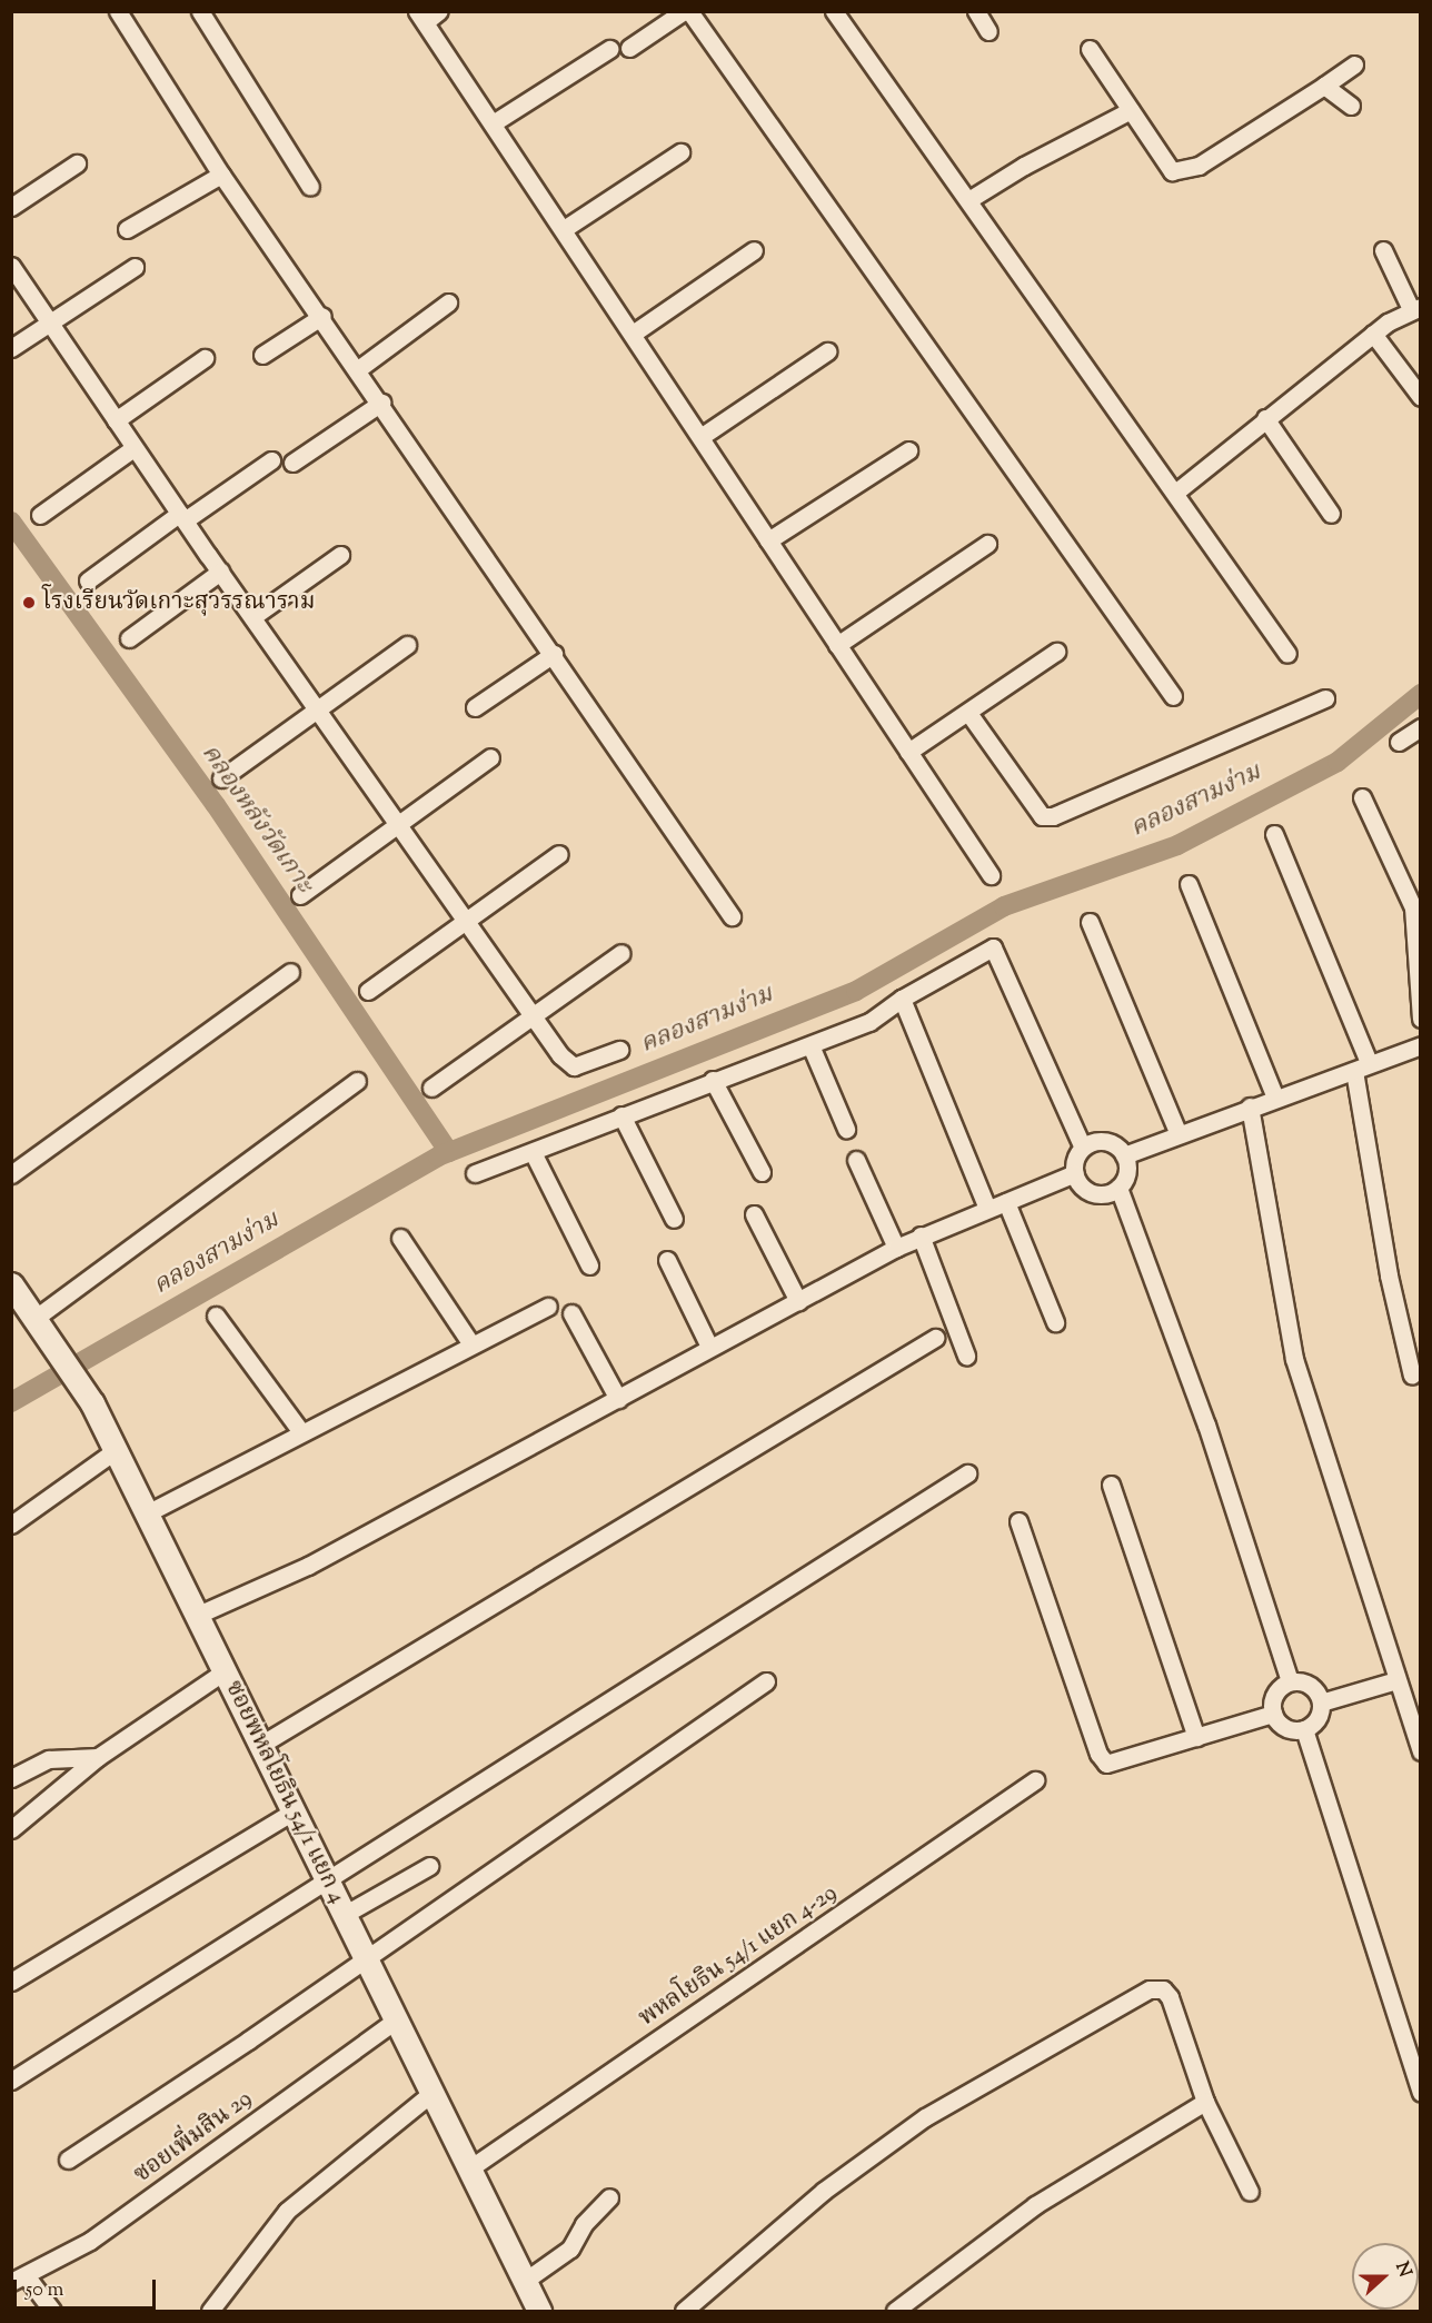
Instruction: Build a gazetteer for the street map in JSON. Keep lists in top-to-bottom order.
{
  "streets": {
    "street": ["ซอยพหลโยธิน 54/1 แยก 4", "พหลโยธิน 54/1 แยก 4-29", "ซอยเพิ่มสิน 29"]
  },
  "crossings": [
    ["ซอยพหลโยธิน 54/1 แยก 4", "พหลโยธิน 54/1 แยก 4-29"],
    ["ซอยพหลโยธิน 54/1 แยก 4", "ซอยเพิ่มสิน 29"]
  ],
  "water": ["คลองสามง่าม", "คลองหลังวัดเกาะ"],
  "places": ["โรงเรียนวัดเกาะสุวรรณาราม"],
  "scale_bar": "50 m",
  "north": "right"
}
